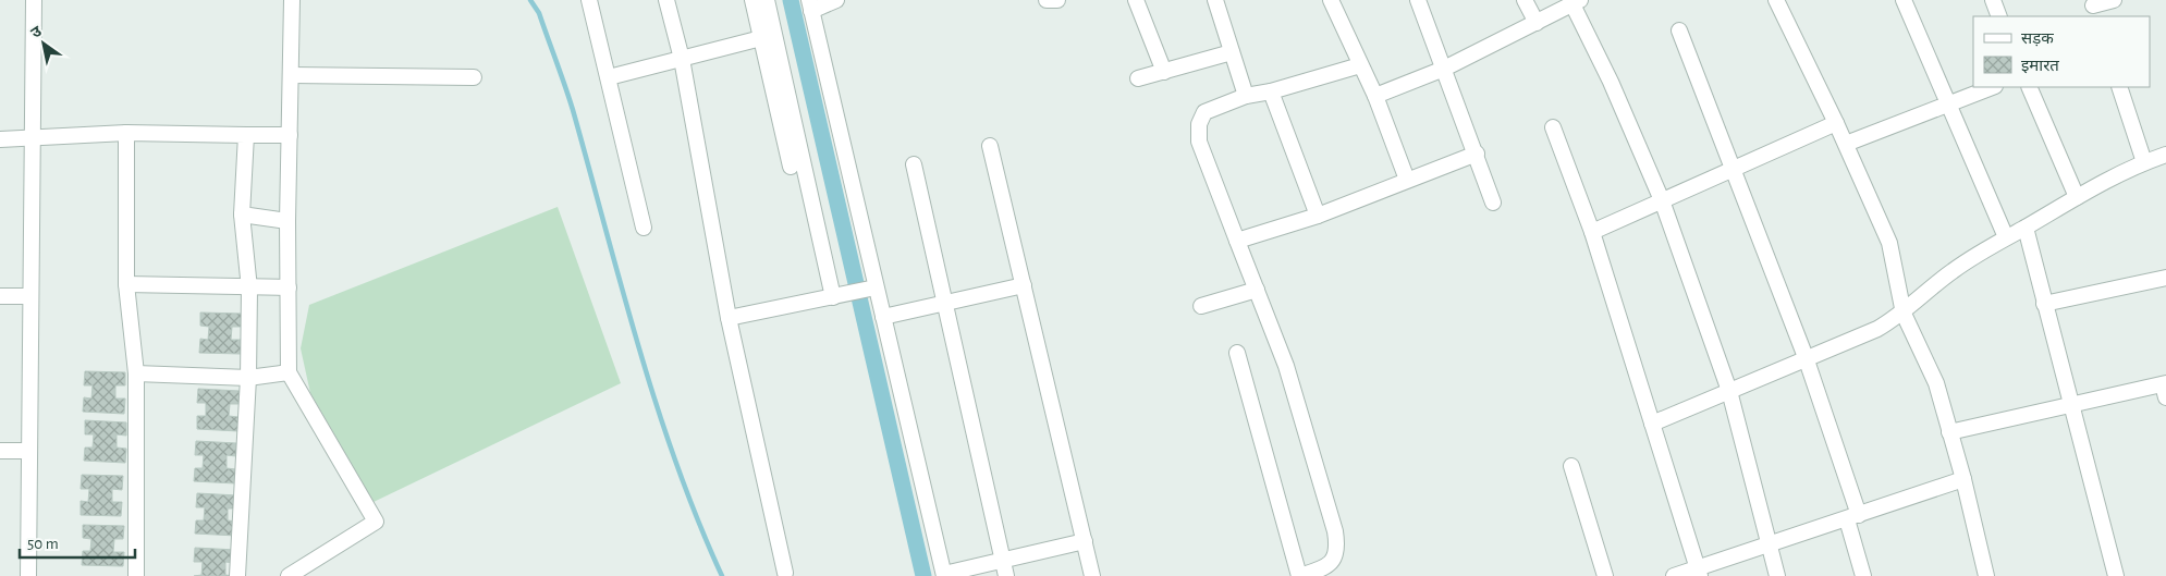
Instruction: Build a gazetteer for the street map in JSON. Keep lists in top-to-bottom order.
{
  "legend": ["सड़क", "इमारत"],
  "scale_bar": "50 m",
  "north": "top left"
}
